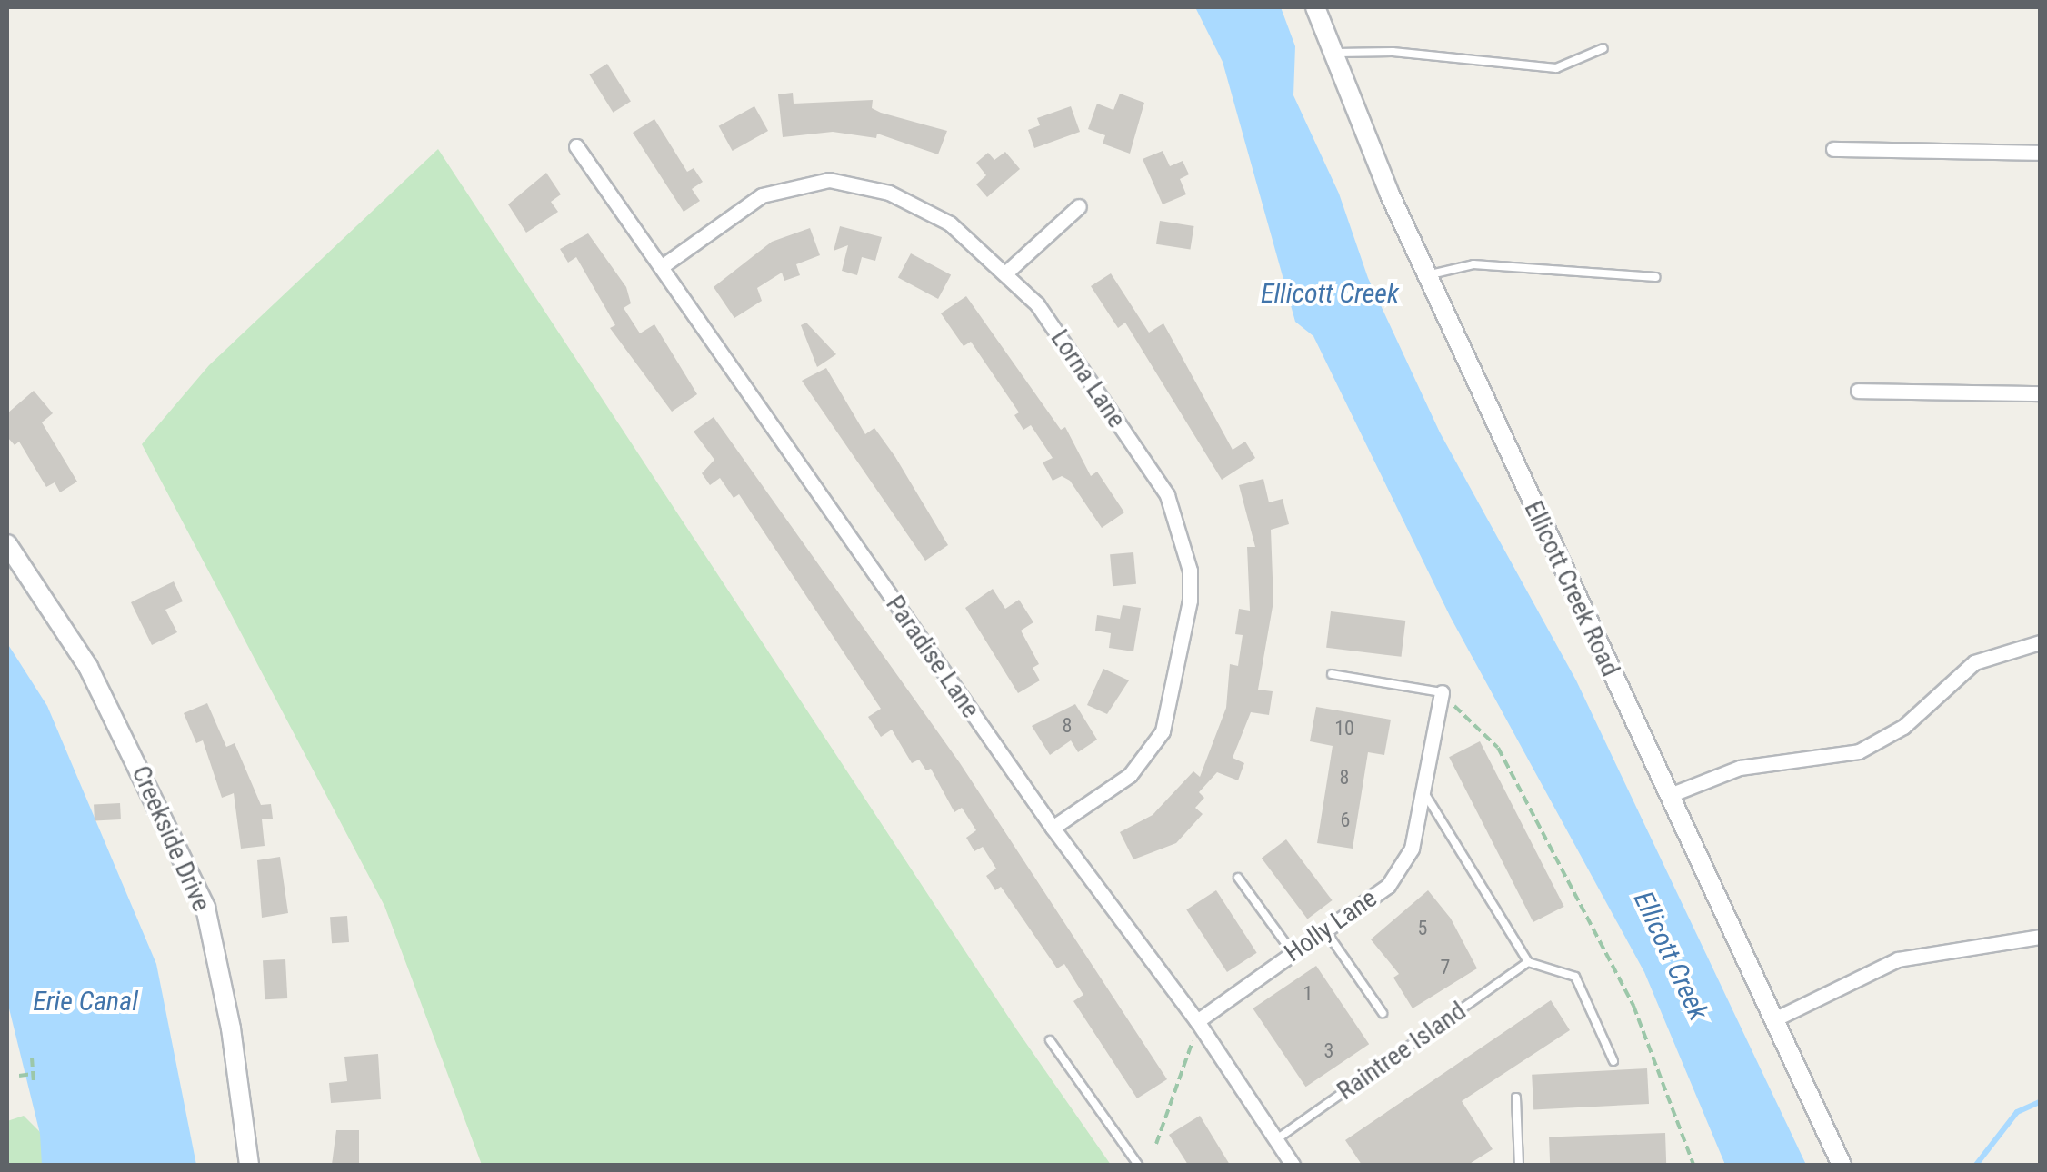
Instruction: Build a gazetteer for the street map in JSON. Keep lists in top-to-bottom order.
{
  "streets": {
    "street": [
      "Lorna Lane",
      "Ellicott Creek Road",
      "Paradise Lane",
      "Creekside Drive",
      "Holly Lane"
    ],
    "lane": ["Raintree Island"]
  },
  "crossings": [
    ["Lorna Lane", "Paradise Lane"],
    ["Paradise Lane", "Holly Lane"],
    ["Paradise Lane", "Raintree Island"]
  ],
  "water": ["Ellicott Creek", "Erie Canal"],
  "house_numbers": [
    "8",
    "10",
    "8",
    "6",
    "5",
    "7",
    "1",
    "3"
  ]
}
